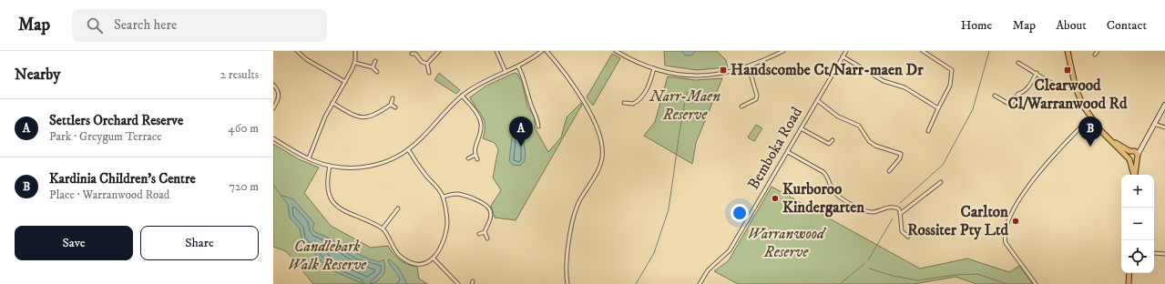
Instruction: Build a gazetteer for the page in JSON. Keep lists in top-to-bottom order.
{
  "streets": {
    "street": ["Bemboka Road"]
  },
  "parks": ["Narr-Maen Reserve", "Warranwood Reserve", "Candlebark Walk Reserve"],
  "places": {
    "transit": ["Handscombe Ct/Narr-maen Dr", "Clearwood Cl/Warranwood Rd"],
    "other": ["Kurboroo Kindergarten", "Carlton Rossiter Pty Ltd"]
  },
  "page": {
    "header": "Map",
    "search": "Search here",
    "nav": [
      "Home",
      "Map",
      "About",
      "Contact"
    ],
    "heading": ["Nearby", "2 results"],
    "list": [
      {
        "mark": "A",
        "name": "Settlers Orchard Reserve",
        "note": "Park · Greygum Terrace",
        "value": "460 m"
      },
      {
        "mark": "B",
        "name": "Kardinia Children's Centre",
        "note": "Place · Warranwood Road",
        "value": "720 m"
      }
    ],
    "pins": ["A", "B"],
    "map_buttons": ["+", "−"],
    "buttons": ["Save", "Share"]
  }
}
